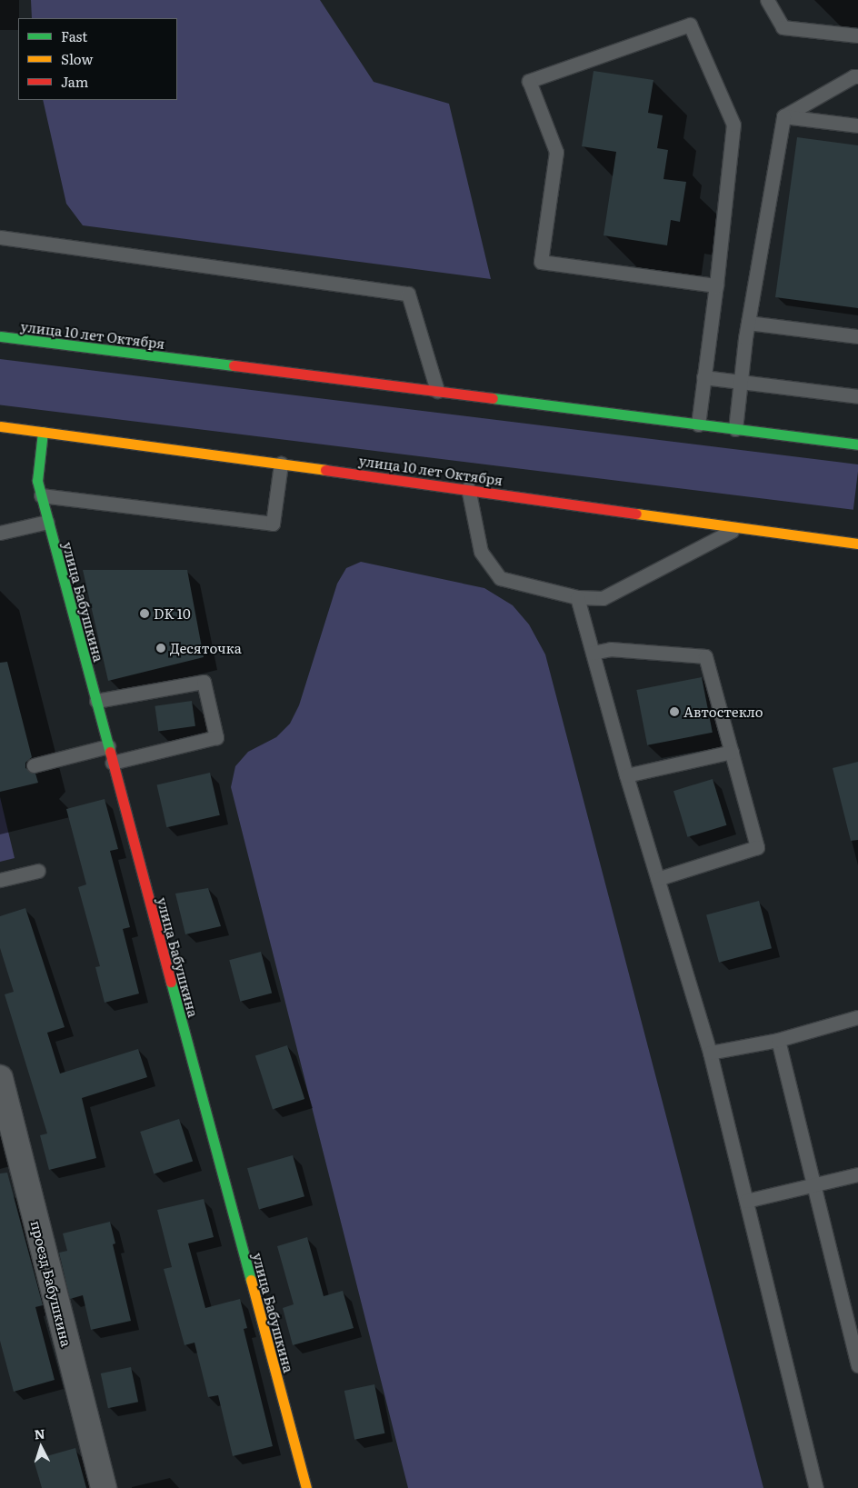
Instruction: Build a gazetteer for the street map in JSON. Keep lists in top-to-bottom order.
{
  "streets": {
    "main road": ["улица 10 лет Октября", "улица Бабушкина"],
    "street": ["проезд Бабушкина"]
  },
  "crossings": [
    ["улица 10 лет Октября", "улица Бабушкина"]
  ],
  "places": ["DK 10", "Десяточка", "Автостекло"],
  "legend": ["Fast", "Slow", "Jam"],
  "north": "top"
}
